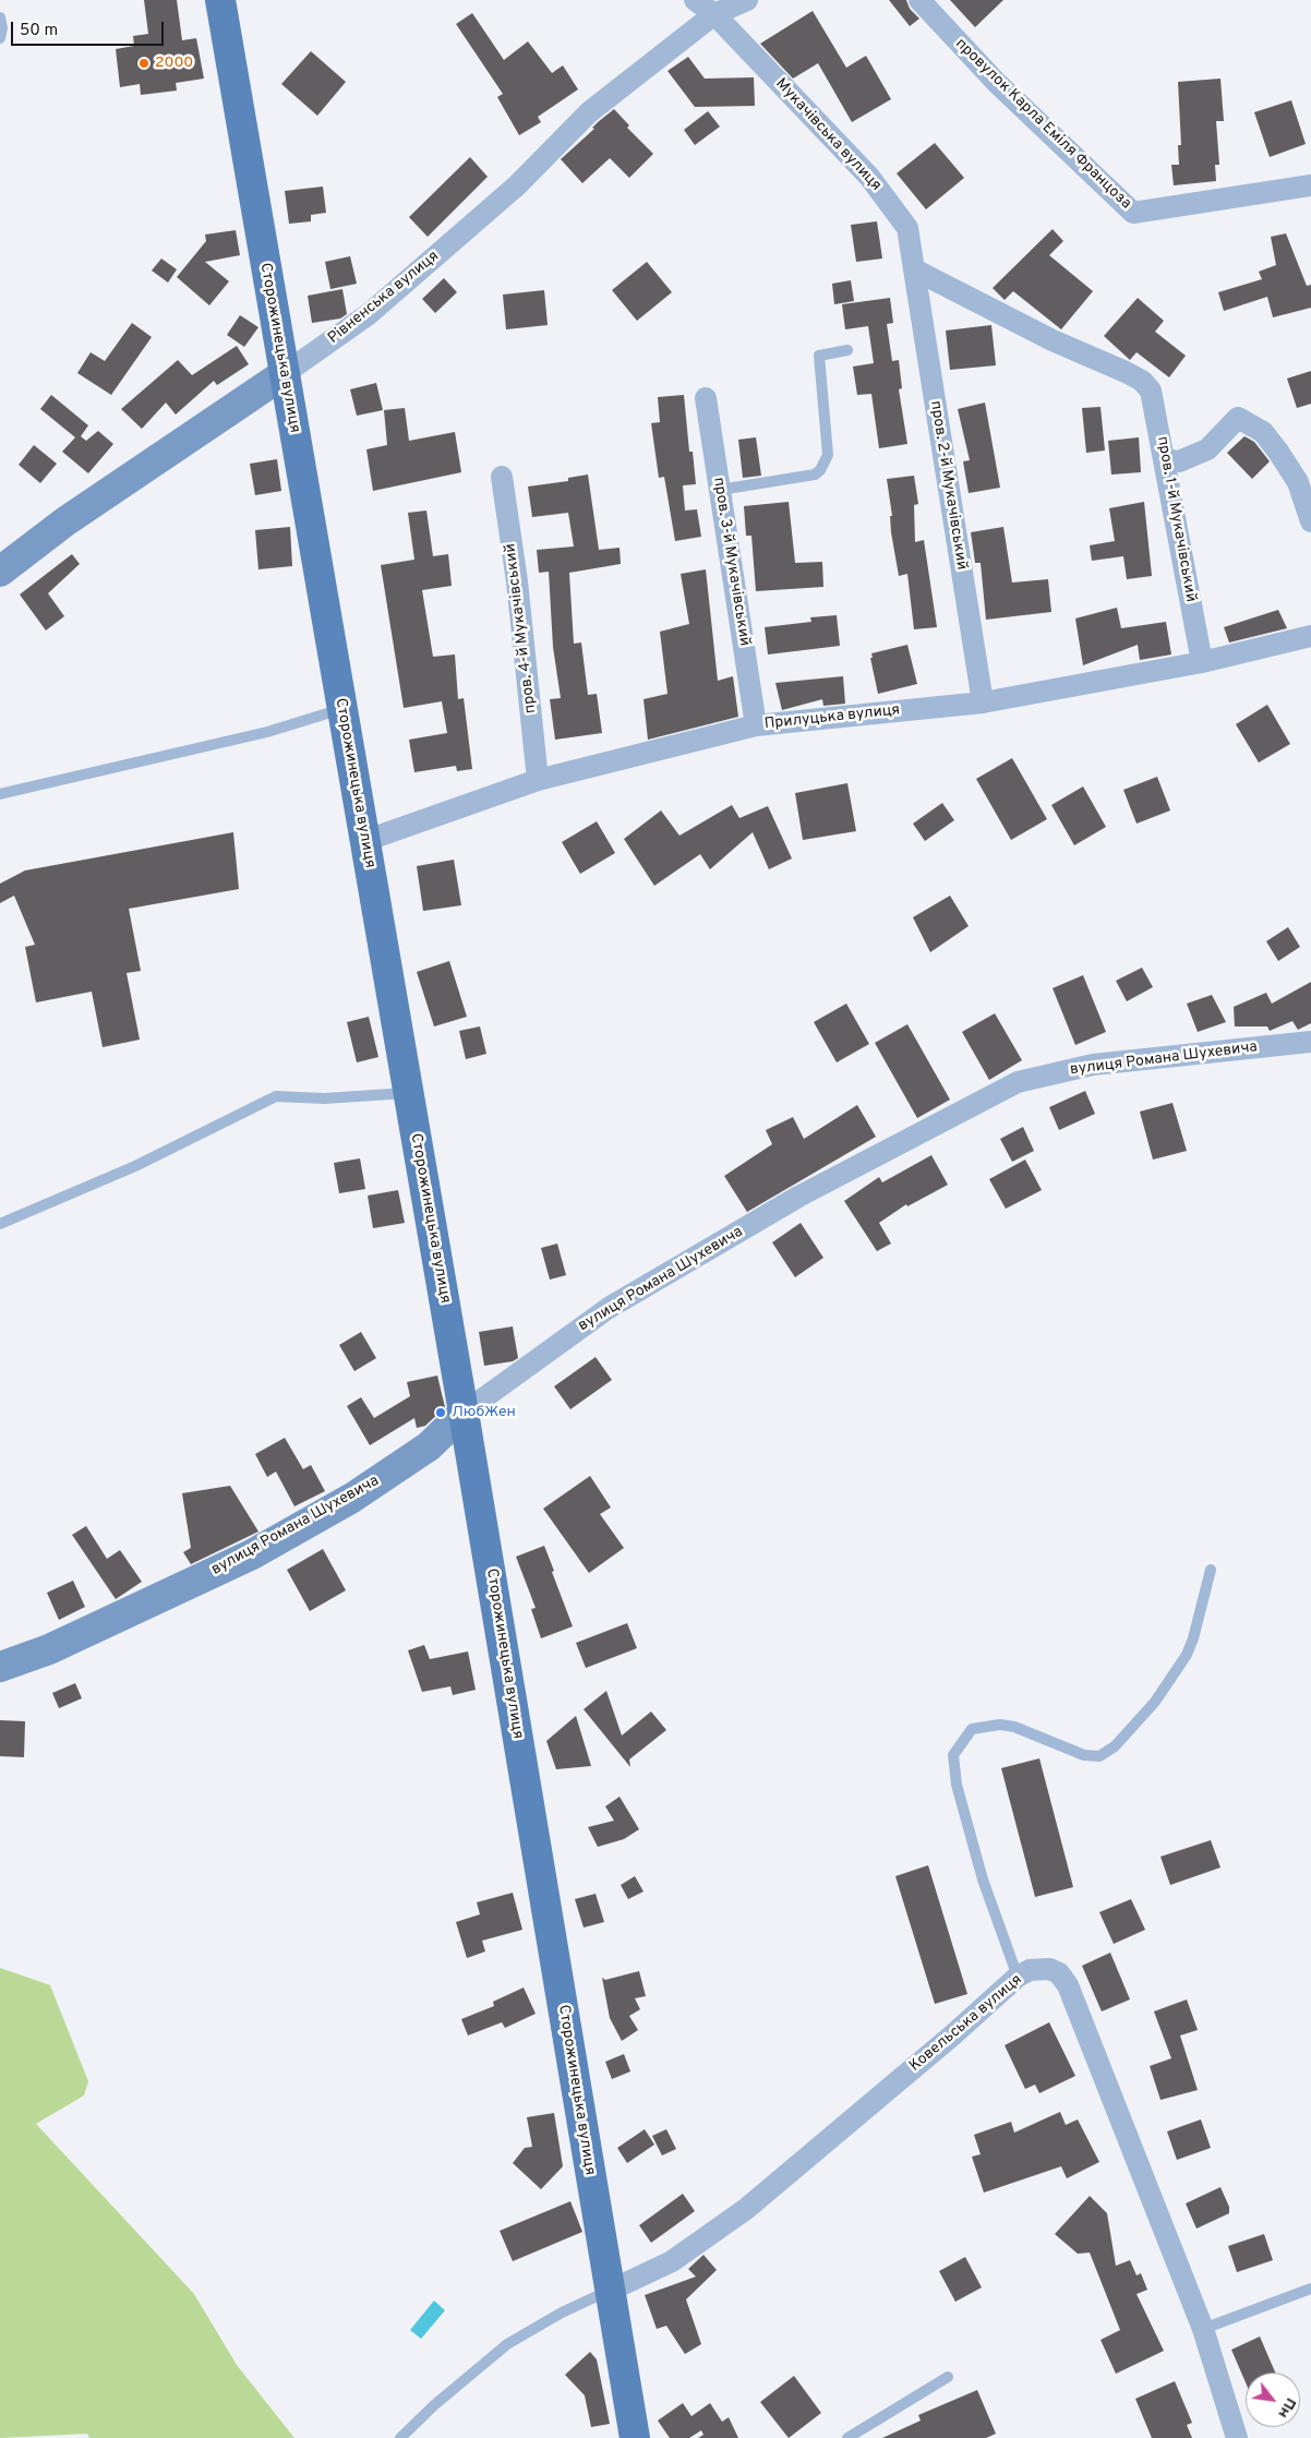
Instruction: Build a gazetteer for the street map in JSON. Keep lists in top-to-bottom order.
{
  "streets": {
    "main road": ["Сторожинецька вулиця"],
    "street": [
      "провулок Карла Еміля Францоза",
      "Мукачівська вулиця",
      "Рівненська вулиця",
      "пров. 2-й Мукачівський",
      "пров. 1-й Мукачівський",
      "пров. 3-й Мукачівський",
      "пров. 4-й Мукачівський",
      "Прилуцька вулиця",
      "вулиця Романа Шухевича",
      "Ковельська вулиця"
    ]
  },
  "crossings": [
    ["Мукачівська вулиця", "Рівненська вулиця"],
    ["Мукачівська вулиця", "пров. 2-й Мукачівський"],
    ["Мукачівська вулиця", "пров. 1-й Мукачівський"],
    ["Рівненська вулиця", "Сторожинецька вулиця"],
    ["Сторожинецька вулиця", "Прилуцька вулиця"],
    ["Сторожинецька вулиця", "вулиця Романа Шухевича"],
    ["Сторожинецька вулиця", "Ковельська вулиця"],
    ["пров. 2-й Мукачівський", "пров. 1-й Мукачівський"],
    ["пров. 2-й Мукачівський", "Прилуцька вулиця"],
    ["пров. 1-й Мукачівський", "Прилуцька вулиця"],
    ["пров. 3-й Мукачівський", "Прилуцька вулиця"],
    ["пров. 4-й Мукачівський", "Прилуцька вулиця"]
  ],
  "places": ["2000", "ЛюбЖен"],
  "scale_bar": "50 m",
  "north": "bottom right"
}
